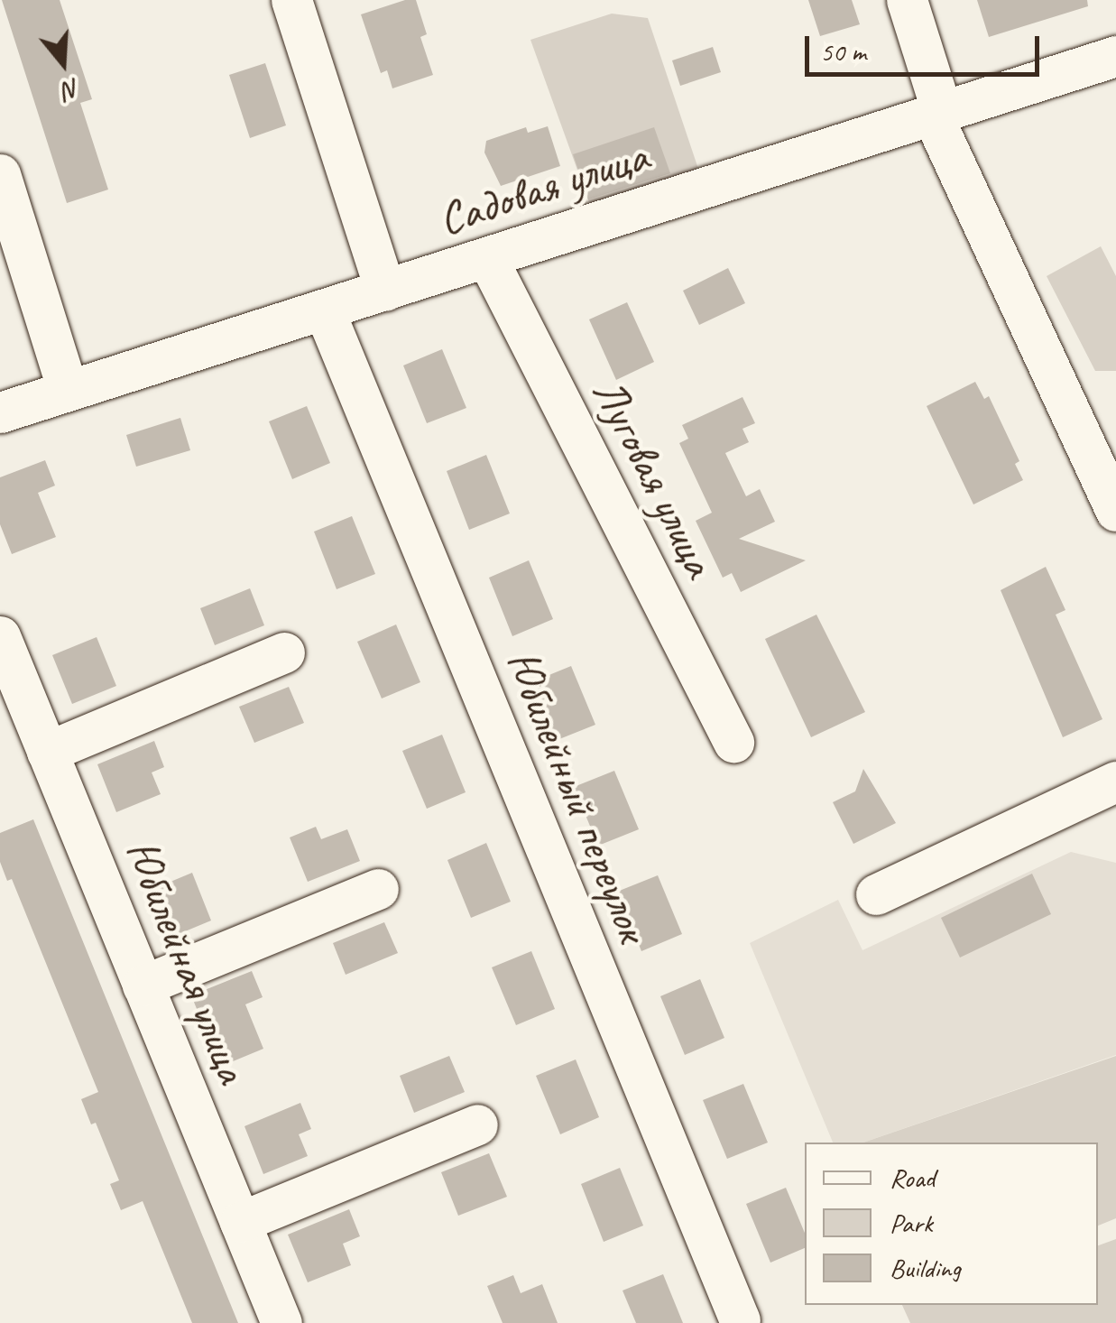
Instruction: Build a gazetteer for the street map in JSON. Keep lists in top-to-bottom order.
{
  "streets": {
    "street": [
      "Садовая улица",
      "Луговая улица",
      "Юбилейный переулок",
      "Юбилейная улица"
    ]
  },
  "crossings": [
    ["Садовая улица", "Луговая улица"],
    ["Садовая улица", "Юбилейный переулок"]
  ],
  "legend": ["Road", "Park", "Building"],
  "scale_bar": "50 m",
  "north": "bottom"
}
